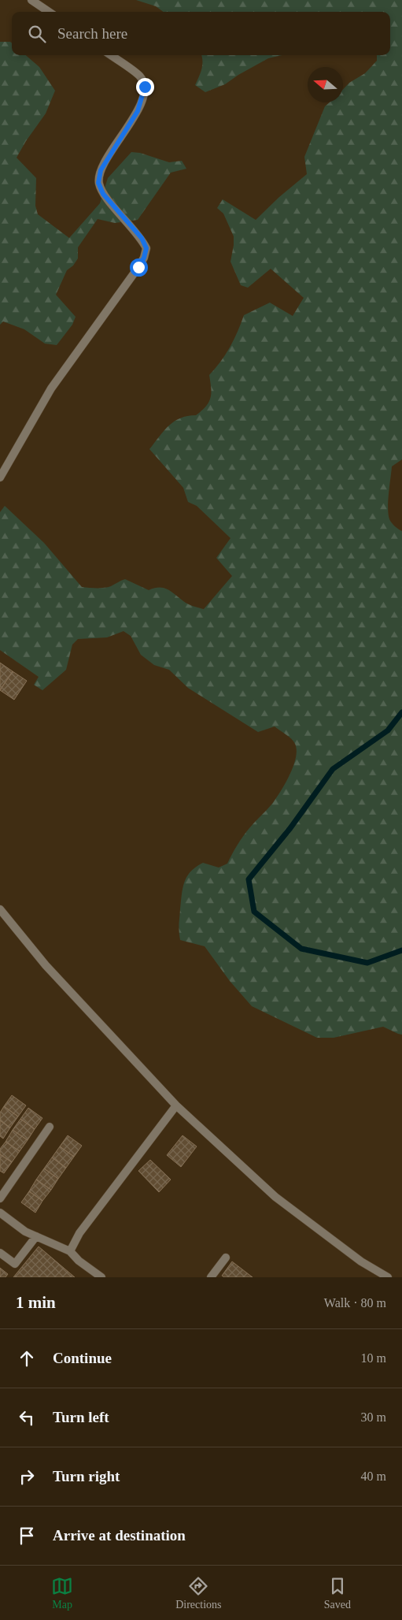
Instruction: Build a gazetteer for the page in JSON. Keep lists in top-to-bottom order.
{
  "north": "left",
  "page": {
    "search": "Search here",
    "heading": ["1 min", "Walk · 80 m"],
    "list": [
      ["Continue", "10 m"],
      ["Turn left", "30 m"],
      ["Turn right", "40 m"],
      "Arrive at destination"
    ],
    "nav": ["Map", "Directions", "Saved"]
  }
}
